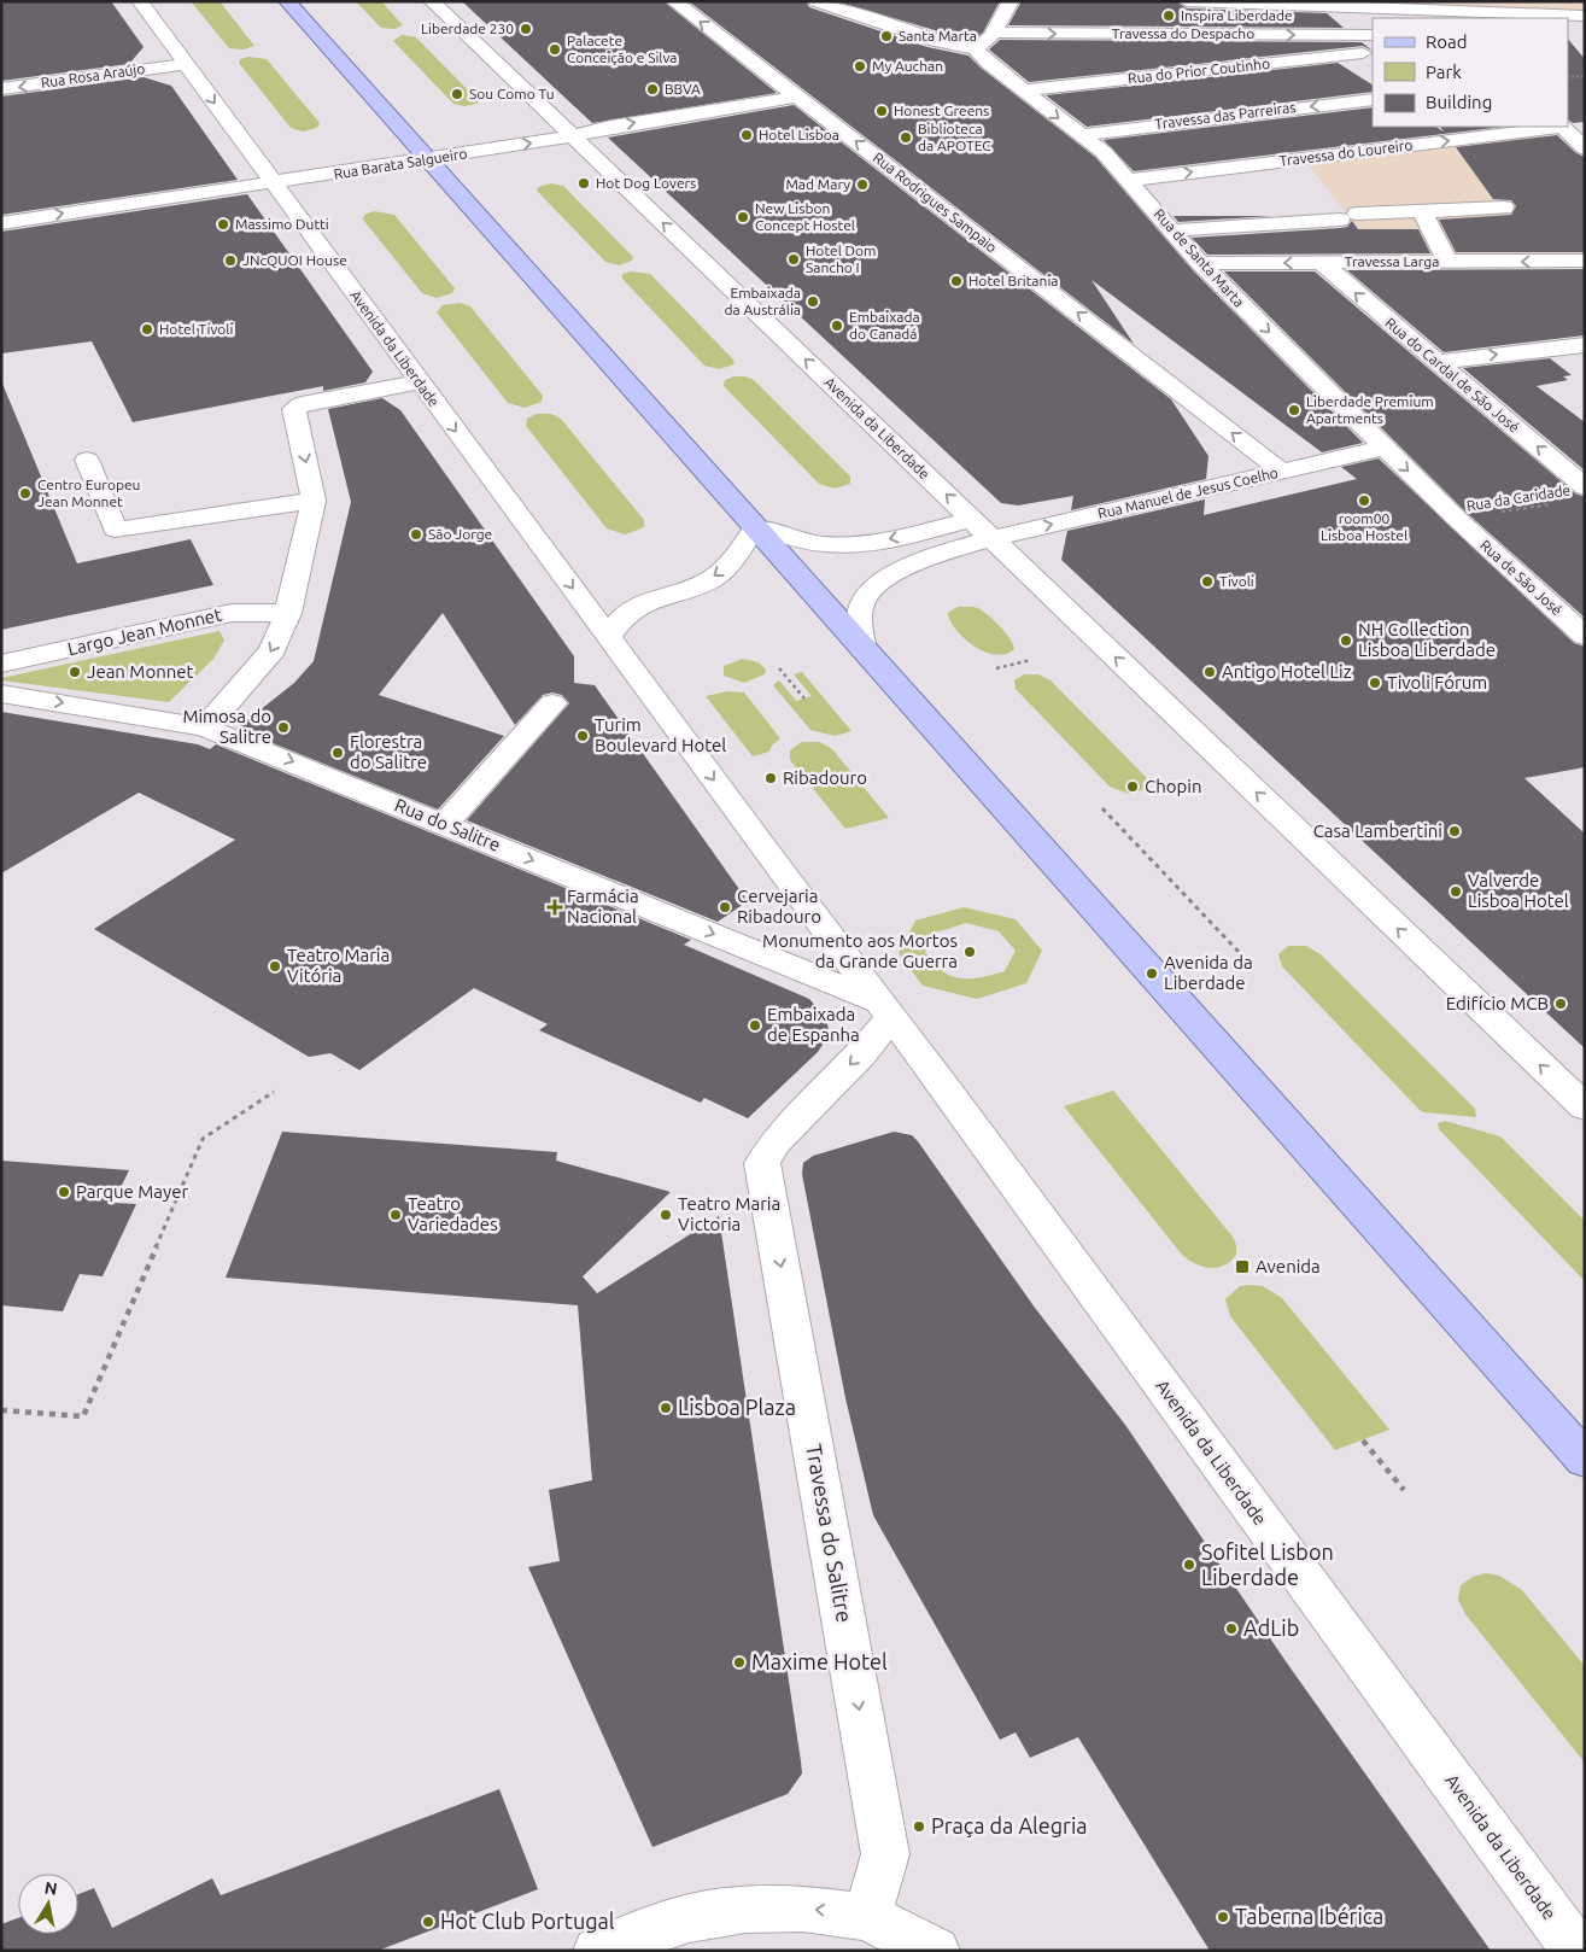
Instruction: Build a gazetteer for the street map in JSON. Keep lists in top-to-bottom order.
{
  "streets": {
    "street": [
      "Travessa do Despacho",
      "Rua do Prior Coutinho",
      "Rua Rosa Araújo",
      "Travessa das Parreiras",
      "Travessa do Loureiro",
      "Rua Barata Salgueiro",
      "Rua Rodrigues Sampaio",
      "Rua de Santa Marta",
      "Travessa Larga",
      "Avenida da Liberdade",
      "Rua do Cardal de São José",
      "Rua Manuel de Jesus Coelho",
      "Rua de São José",
      "Largo Jean Monnet",
      "Rua do Salitre",
      "Travessa do Salitre"
    ],
    "path": ["Rua da Caridade"]
  },
  "crossings": [
    ["Rua do Prior Coutinho", "Rua de Santa Marta"],
    ["Rua Rosa Araújo", "Avenida da Liberdade"],
    ["Travessa das Parreiras", "Rua de Santa Marta"],
    ["Travessa do Loureiro", "Rua de Santa Marta"],
    ["Rua Barata Salgueiro", "Rua Rodrigues Sampaio"],
    ["Rua Barata Salgueiro", "Avenida da Liberdade"],
    ["Rua Rodrigues Sampaio", "Rua Manuel de Jesus Coelho"],
    ["Rua de Santa Marta", "Travessa Larga"],
    ["Rua de Santa Marta", "Rua Manuel de Jesus Coelho"],
    ["Rua de Santa Marta", "Rua da Caridade"],
    ["Rua de Santa Marta", "Rua de São José"],
    ["Travessa Larga", "Rua do Cardal de São José"],
    ["Avenida da Liberdade", "Rua Manuel de Jesus Coelho"],
    ["Avenida da Liberdade", "Rua do Salitre"],
    ["Avenida da Liberdade", "Travessa do Salitre"],
    ["Rua da Caridade", "Rua de São José"],
    ["Rua do Salitre", "Travessa do Salitre"]
  ],
  "one_way": [
    "Rua Rosa Araújo",
    "Rua Barata Salgueiro",
    "Rua Rodrigues Sampaio",
    "Rua de Santa Marta",
    "Rua do Cardal de São José",
    "Rua Manuel de Jesus Coelho",
    "Rua do Salitre",
    "Travessa do Salitre"
  ],
  "places": {
    "other": [
      "Inspira Liberdade",
      "Liberdade 230",
      "Santa Marta",
      "Palacete Conceição e Silva",
      "My Auchan",
      "BBVA",
      "Sou Como Tu",
      "Honest Greens",
      "Hotel Lisboa",
      "Biblioteca da APOTEC",
      "Hot Dog Lovers",
      "Mad Mary",
      "New Lisbon Concept Hostel",
      "Massimo Dutti",
      "Hotel Dom Sancho I",
      "JNcQUOI House",
      "Hotel Britania",
      "Embaixada da Austrália",
      "Embaixada do Canadá",
      "Hotel Tivoli",
      "Liberdade Premium Apartments",
      "Centro Europeu Jean Monnet",
      "room00 Lisboa Hostel",
      "São Jorge",
      "Tivoli",
      "NH Collection Lisboa Liberdade",
      "Jean Monnet",
      "Antigo Hotel Liz",
      "Tivoli Fórum",
      "Mimosa do Salitre",
      "Turim Boulevard Hotel",
      "Florestra do Salitre",
      "Ribadouro",
      "Chopin",
      "Casa Lambertini",
      "Valverde Lisboa Hotel",
      "Cervejaria Ribadouro",
      "Monumento aos Mortos da Grande Guerra",
      "Teatro Maria Vitória",
      "Avenida da Liberdade",
      "Edifício MCB",
      "Embaixada de Espanha",
      "Parque Mayer",
      "Teatro Variedades",
      "Teatro Maria Victoria",
      "Lisboa Plaza",
      "Sofitel Lisbon Liberdade",
      "AdLib",
      "Maxime Hotel",
      "Praça da Alegria",
      "Taberna Ibérica",
      "Hot Club Portugal"
    ],
    "health": ["Farmácia Nacional"],
    "transit": ["Avenida"]
  },
  "legend": ["Road", "Park", "Building"],
  "north": "top"
}
